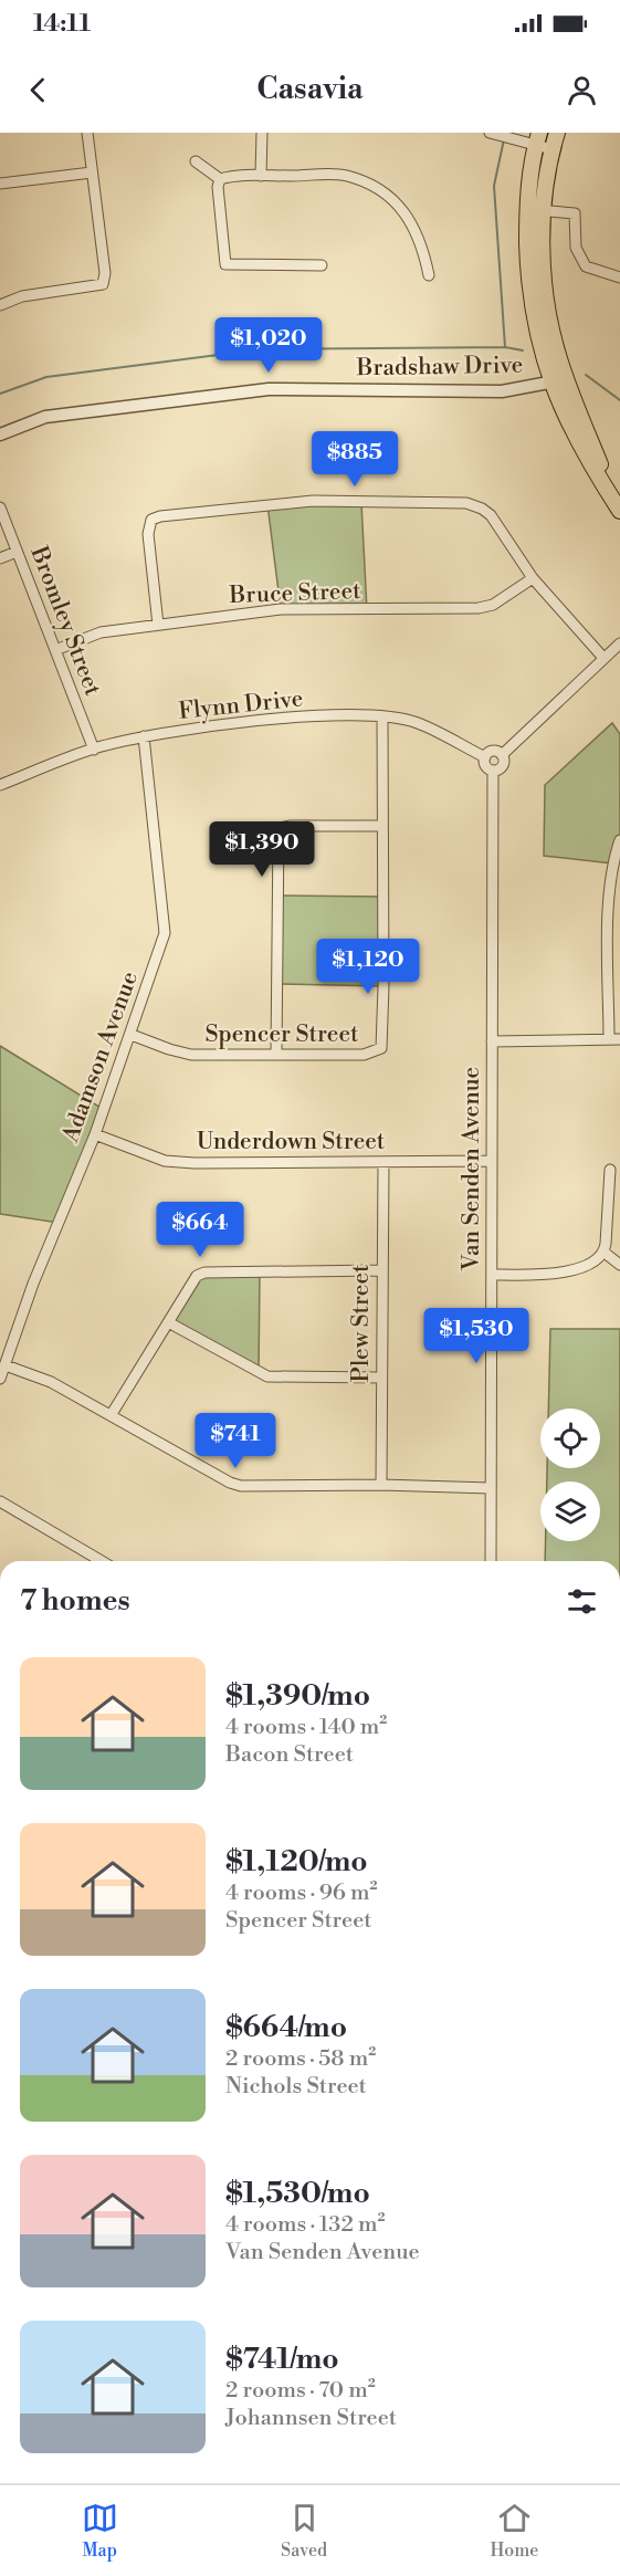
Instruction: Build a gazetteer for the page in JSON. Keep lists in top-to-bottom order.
{
  "streets": {
    "street": [
      "Bradshaw Drive",
      "Bruce Street",
      "Bromley Street",
      "Flynn Drive",
      "Spencer Street",
      "Adamson Avenue",
      "Underdown Street",
      "Van Senden Avenue",
      "Plew Street"
    ]
  },
  "crossings": [
    ["Bruce Street", "Bromley Street"],
    ["Bromley Street", "Flynn Drive"],
    ["Flynn Drive", "Spencer Street"],
    ["Flynn Drive", "Adamson Avenue"],
    ["Flynn Drive", "Van Senden Avenue"],
    ["Spencer Street", "Adamson Avenue"],
    ["Adamson Avenue", "Underdown Street"],
    ["Underdown Street", "Van Senden Avenue"],
    ["Underdown Street", "Plew Street"]
  ],
  "page": {
    "status": "14:11",
    "header": "Casavia",
    "price": [
      "$1,020",
      "$885",
      "$1,390",
      "$1,120",
      "$664",
      "$1,530",
      "$741"
    ],
    "heading": "7 homes",
    "list": [
      {
        "name": "$1,390/mo",
        "note": "4 rooms · 140 m² · Bacon Street"
      },
      {
        "name": "$1,120/mo",
        "note": "4 rooms · 96 m² · Spencer Street"
      },
      {
        "name": "$664/mo",
        "note": "2 rooms · 58 m² · Nichols Street"
      },
      {
        "name": "$1,530/mo",
        "note": "4 rooms · 132 m² · Van Senden Avenue"
      },
      {
        "name": "$741/mo",
        "note": "2 rooms · 70 m² · Johannsen Street"
      }
    ],
    "tabs": ["Map", "Saved", "Home"]
  }
}
